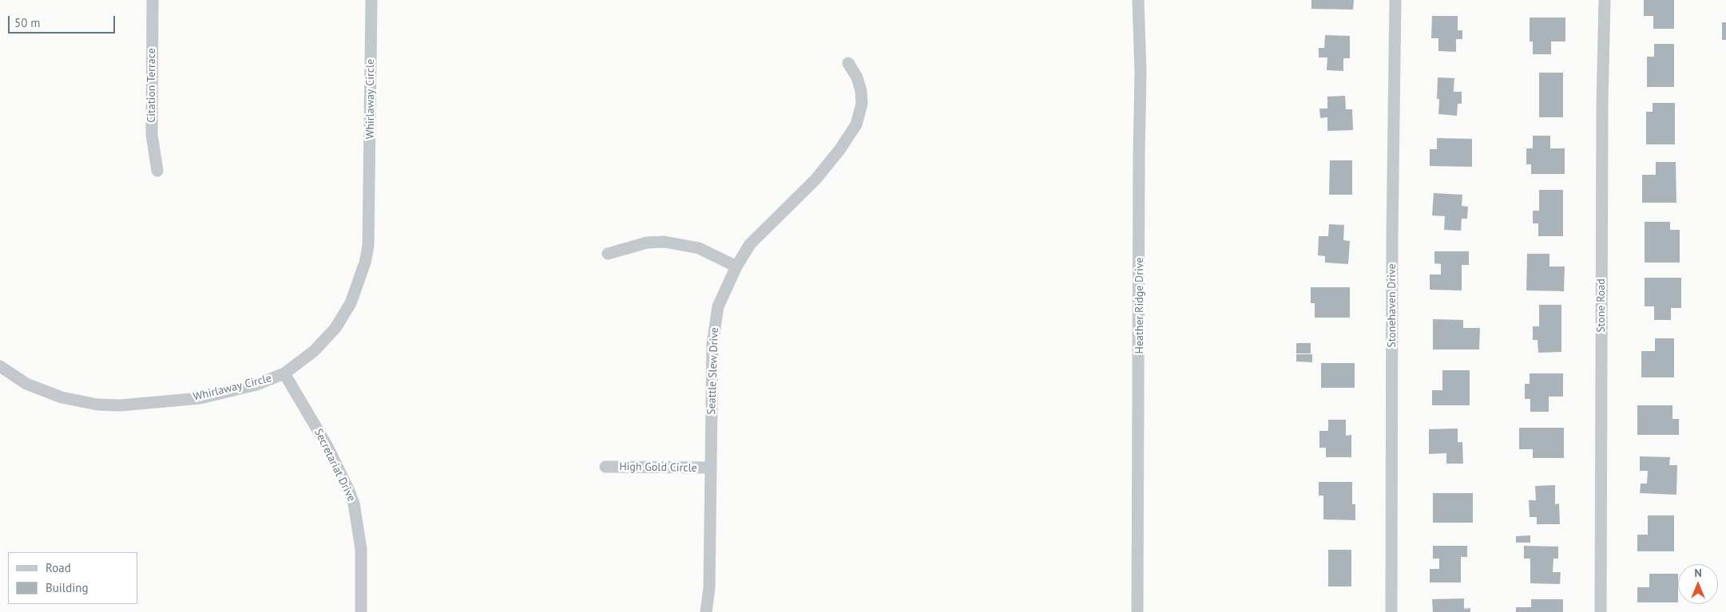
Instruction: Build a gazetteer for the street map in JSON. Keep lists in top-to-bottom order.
{
  "streets": {
    "street": [
      "Citation Terrace",
      "Whirlaway Circle",
      "Heather Ridge Drive",
      "Stonehaven Drive",
      "Stone Road",
      "Seattle Slew Drive",
      "Secretariat Drive",
      "High Gold Circle"
    ]
  },
  "crossings": [
    ["Whirlaway Circle", "Secretariat Drive"],
    ["Seattle Slew Drive", "High Gold Circle"]
  ],
  "legend": ["Road", "Building"],
  "scale_bar": "50 m",
  "north": "top"
}
